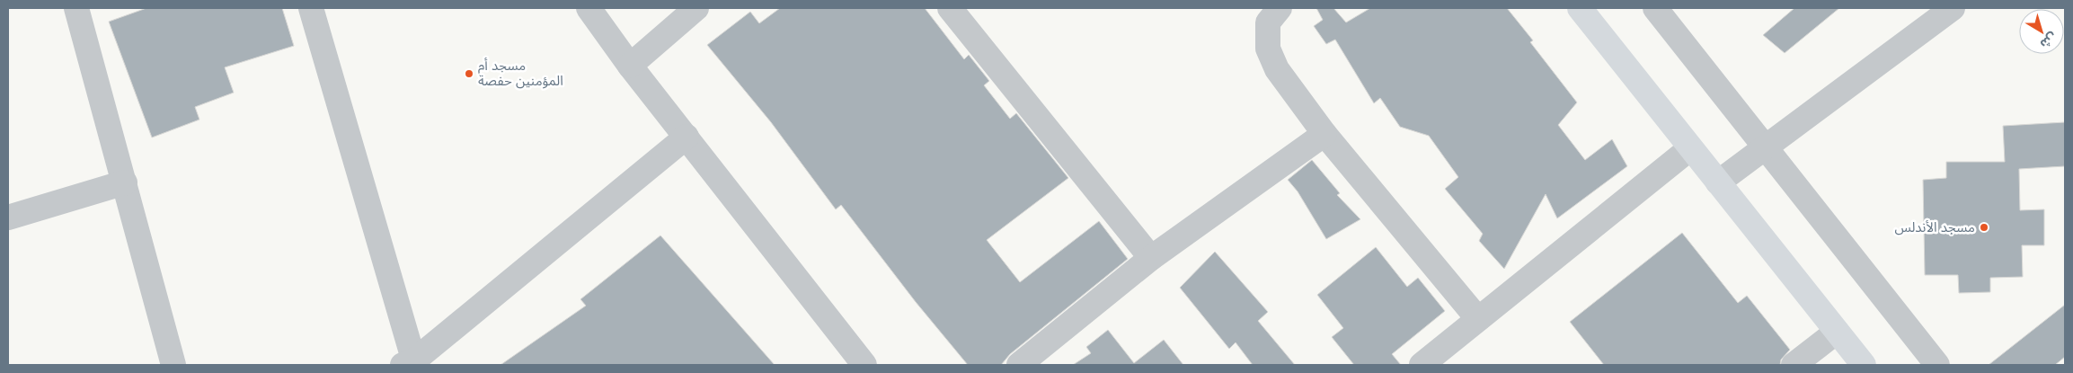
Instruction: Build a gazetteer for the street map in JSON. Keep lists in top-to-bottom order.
{
  "places": ["مسجد أم المؤمنين حفصة", "مسجد الأندلس"],
  "north": "bottom right"
}
